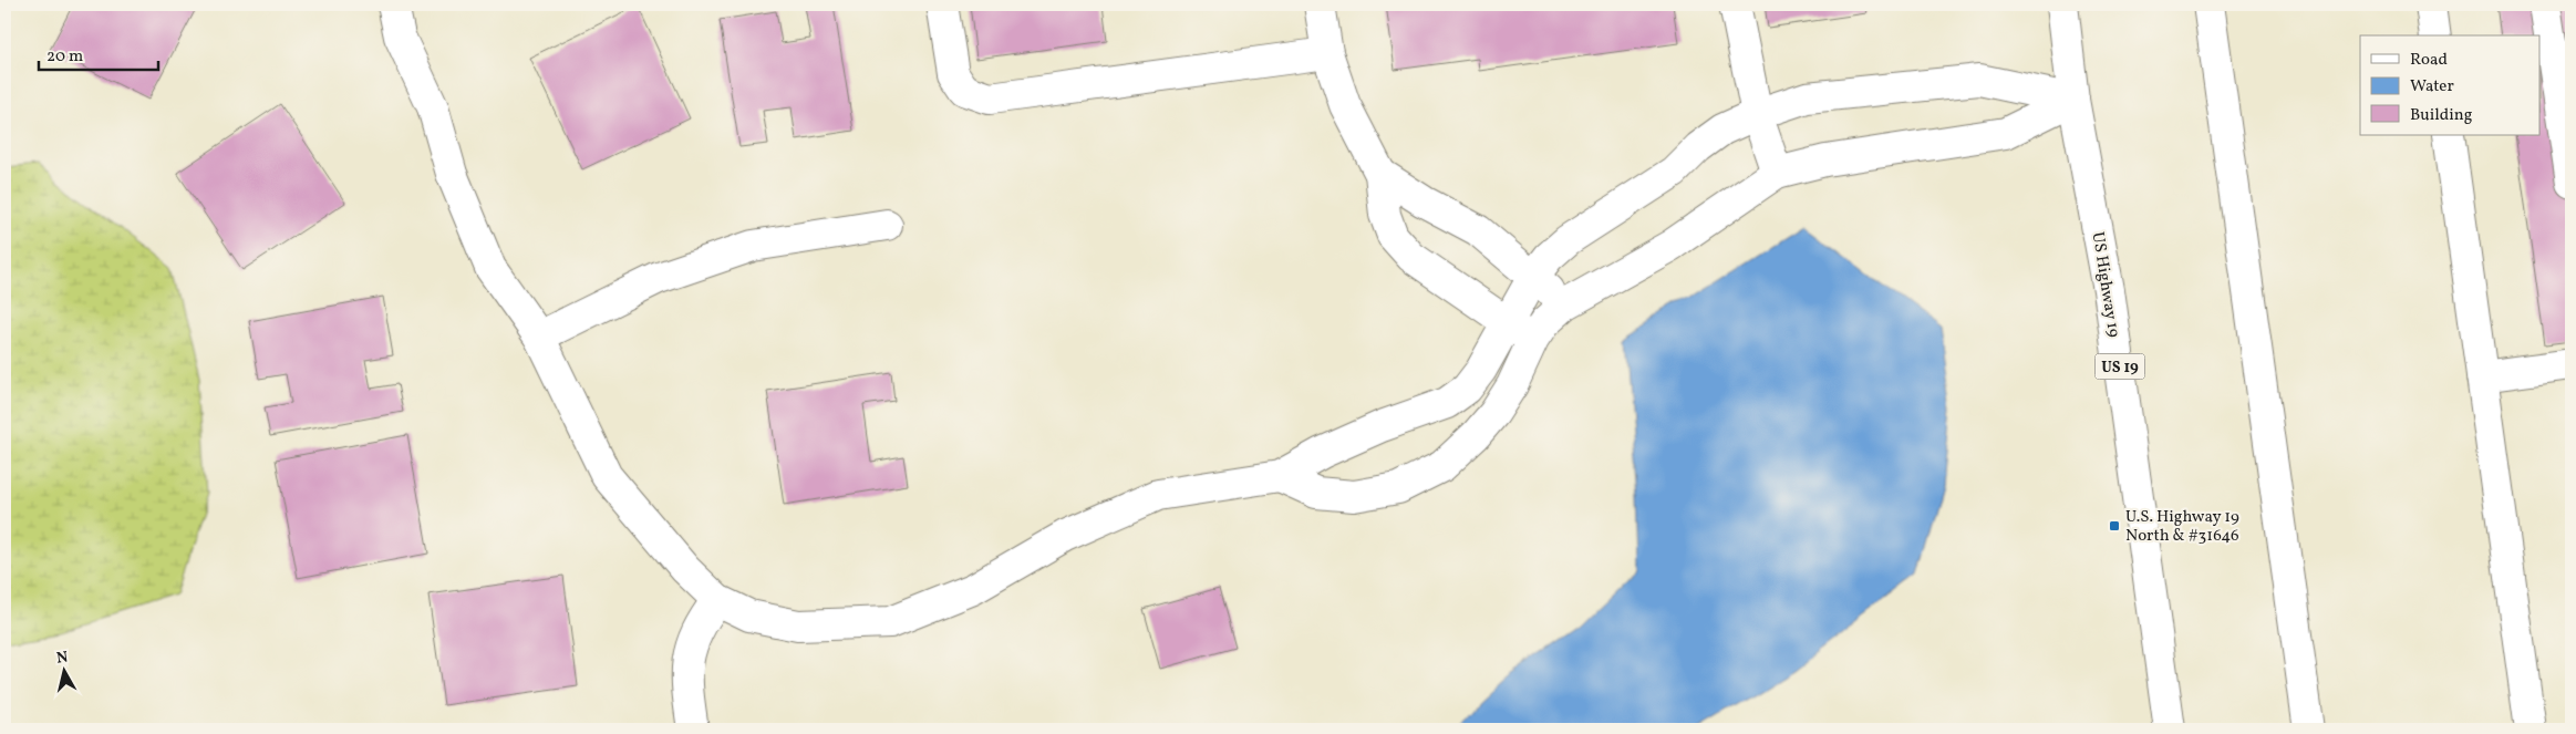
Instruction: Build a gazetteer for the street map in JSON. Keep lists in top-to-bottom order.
{
  "streets": {
    "main road": ["US Highway 19", "US 19"]
  },
  "places": {
    "transit": ["U.S. Highway 19 North & #31646"]
  },
  "legend": ["Road", "Water", "Building"],
  "scale_bar": "20 m",
  "north": "top"
}
